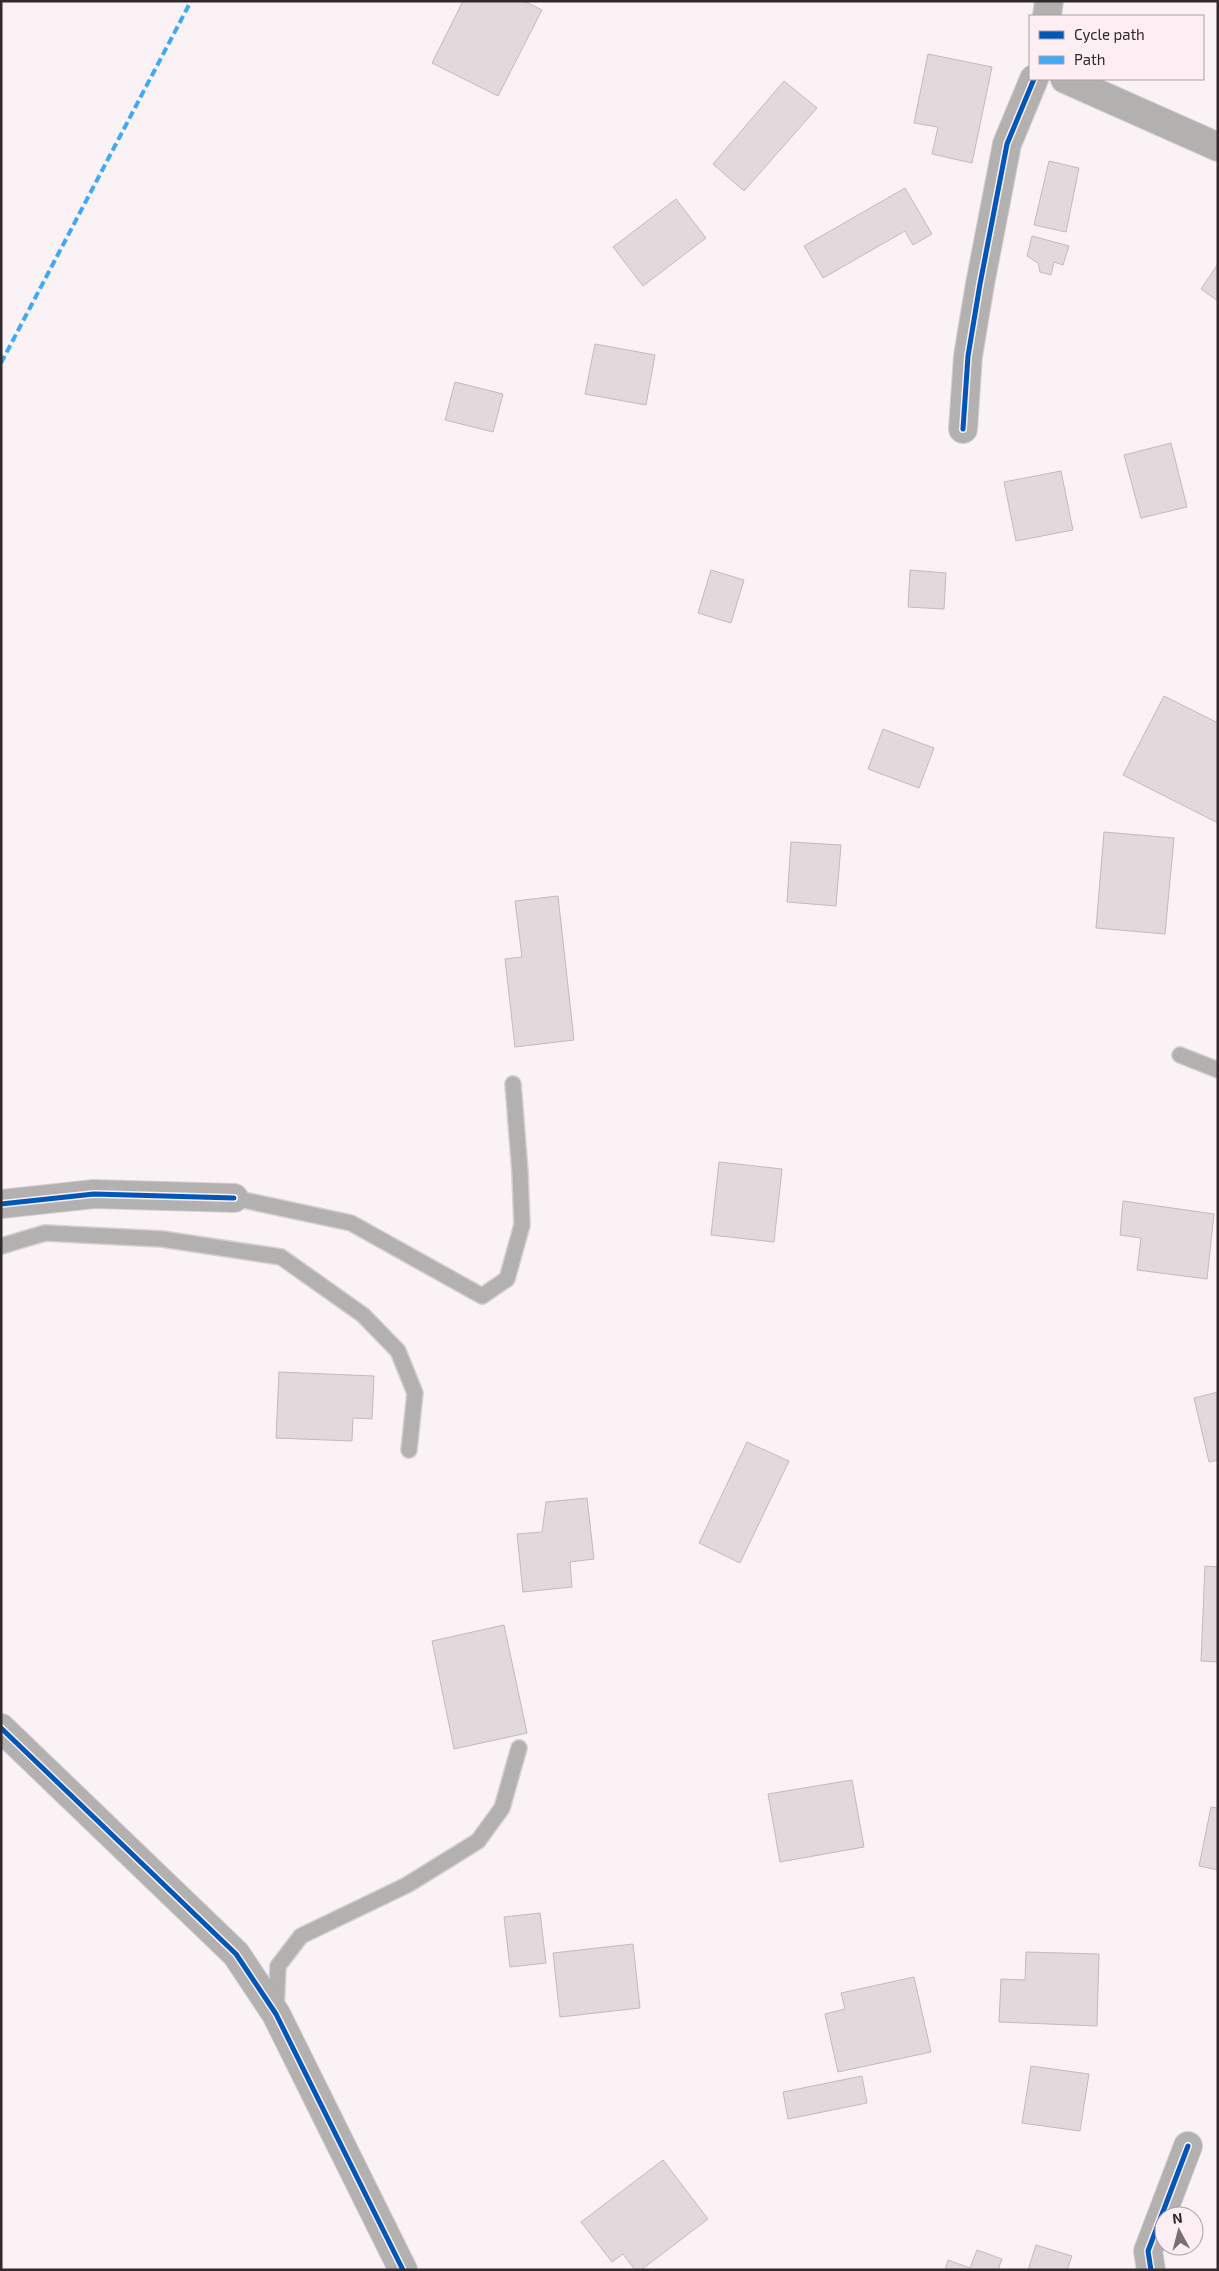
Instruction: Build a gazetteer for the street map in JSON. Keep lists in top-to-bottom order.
{
  "legend": ["Cycle path", "Path"],
  "north": "top"
}
